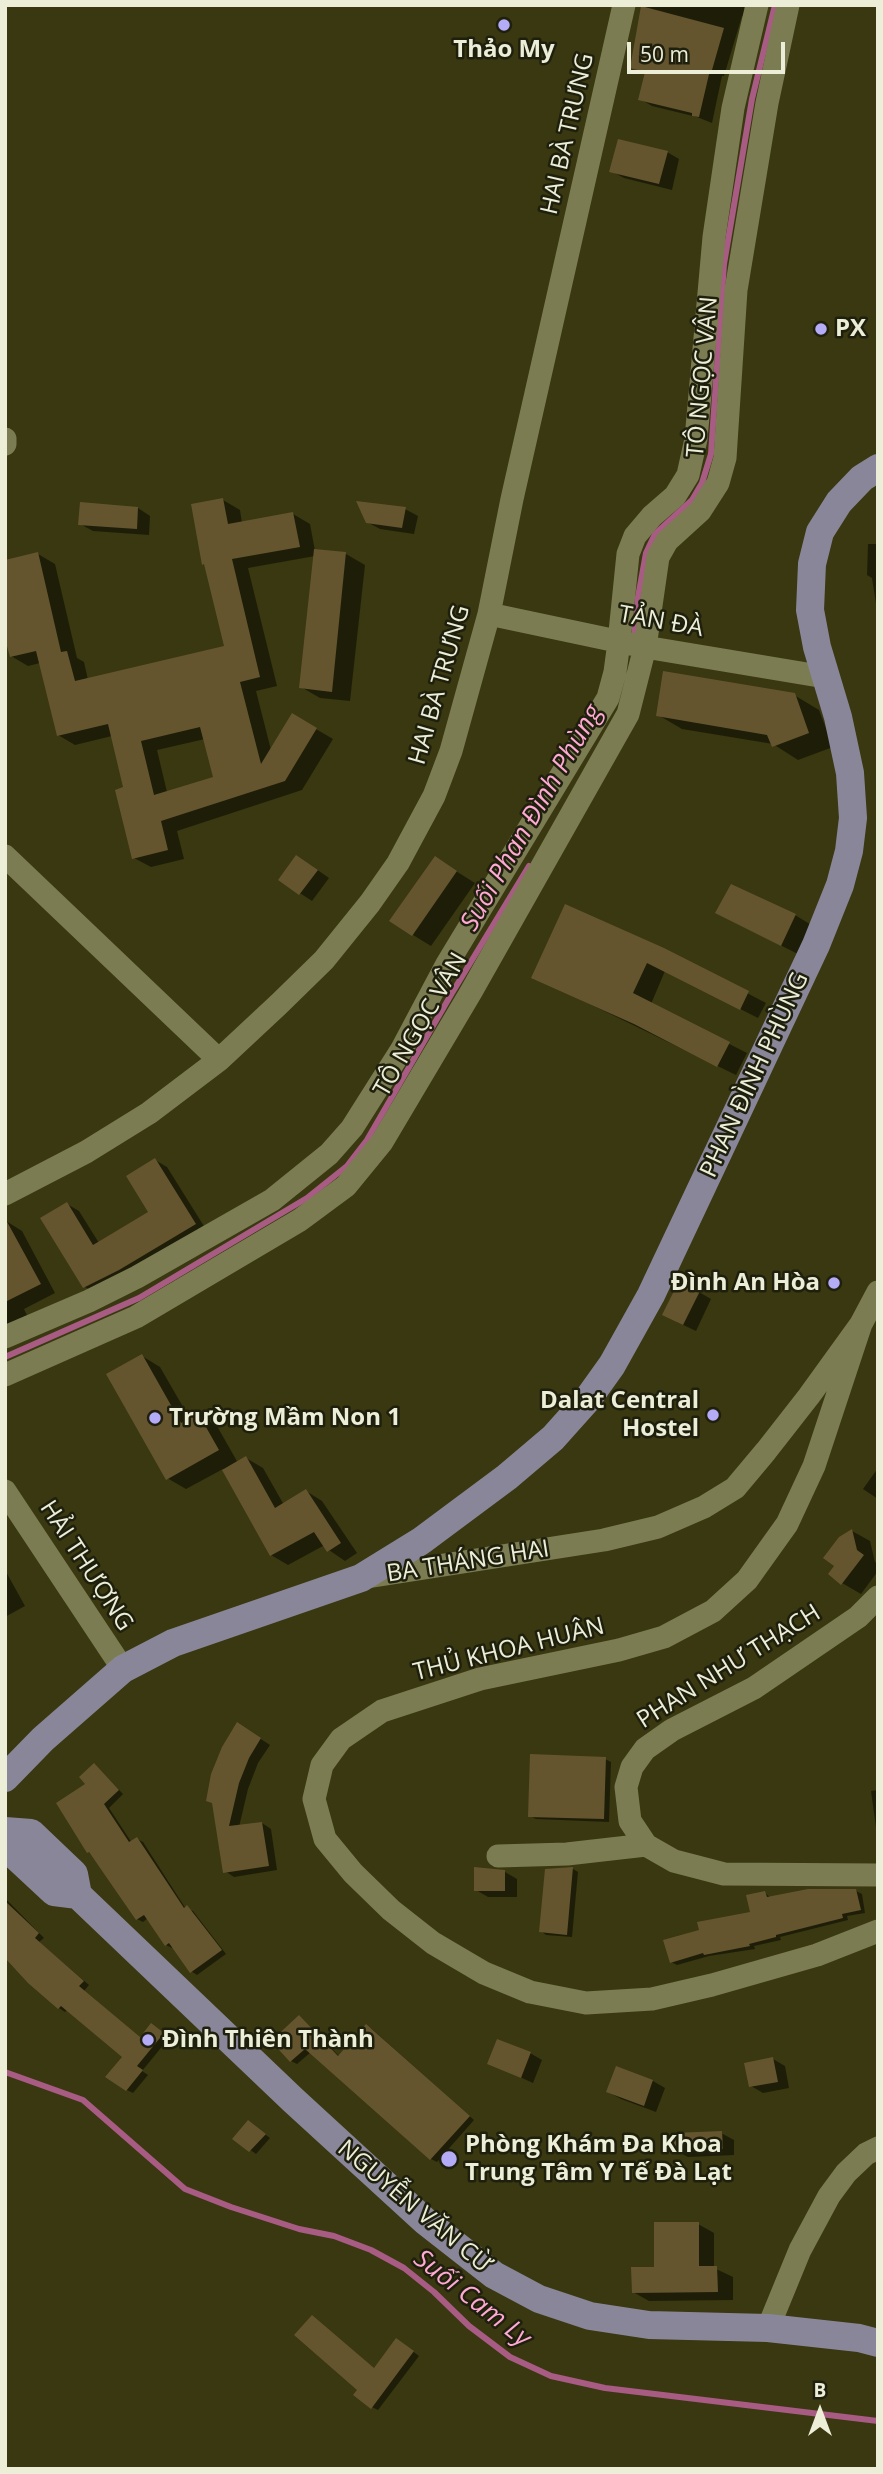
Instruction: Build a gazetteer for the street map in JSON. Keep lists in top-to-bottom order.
{
  "streets": {
    "main road": ["PHAN ĐÌNH PHÙNG", "BA THÁNG HAI", "NGUYỄN VĂN CỪ"],
    "street": [
      "HAI BÀ TRƯNG",
      "TÔ NGỌC VÂN",
      "TẢN ĐÀ",
      "HẢI THƯỢNG",
      "THỦ KHOA HUÂN",
      "PHAN NHƯ THẠCH"
    ]
  },
  "crossings": [
    ["HAI BÀ TRƯNG", "TẢN ĐÀ"],
    ["TÔ NGỌC VÂN", "TẢN ĐÀ"],
    ["TẢN ĐÀ", "PHAN ĐÌNH PHÙNG"],
    ["PHAN ĐÌNH PHÙNG", "BA THÁNG HAI"],
    ["BA THÁNG HAI", "HẢI THƯỢNG"],
    ["BA THÁNG HAI", "THỦ KHOA HUÂN"]
  ],
  "water": ["Suối Phan Đình Phùng", "Suối Cam Ly"],
  "places": [
    "Thảo My",
    "PX",
    "Đình An Hòa",
    "Dalat Central Hostel",
    "Trường Mầm Non 1",
    "Đình Thiên Thành",
    "Phòng Khám Đa Khoa Trung Tâm Y Tế Đà Lạt"
  ],
  "scale_bar": "50 m",
  "north": "top"
}
